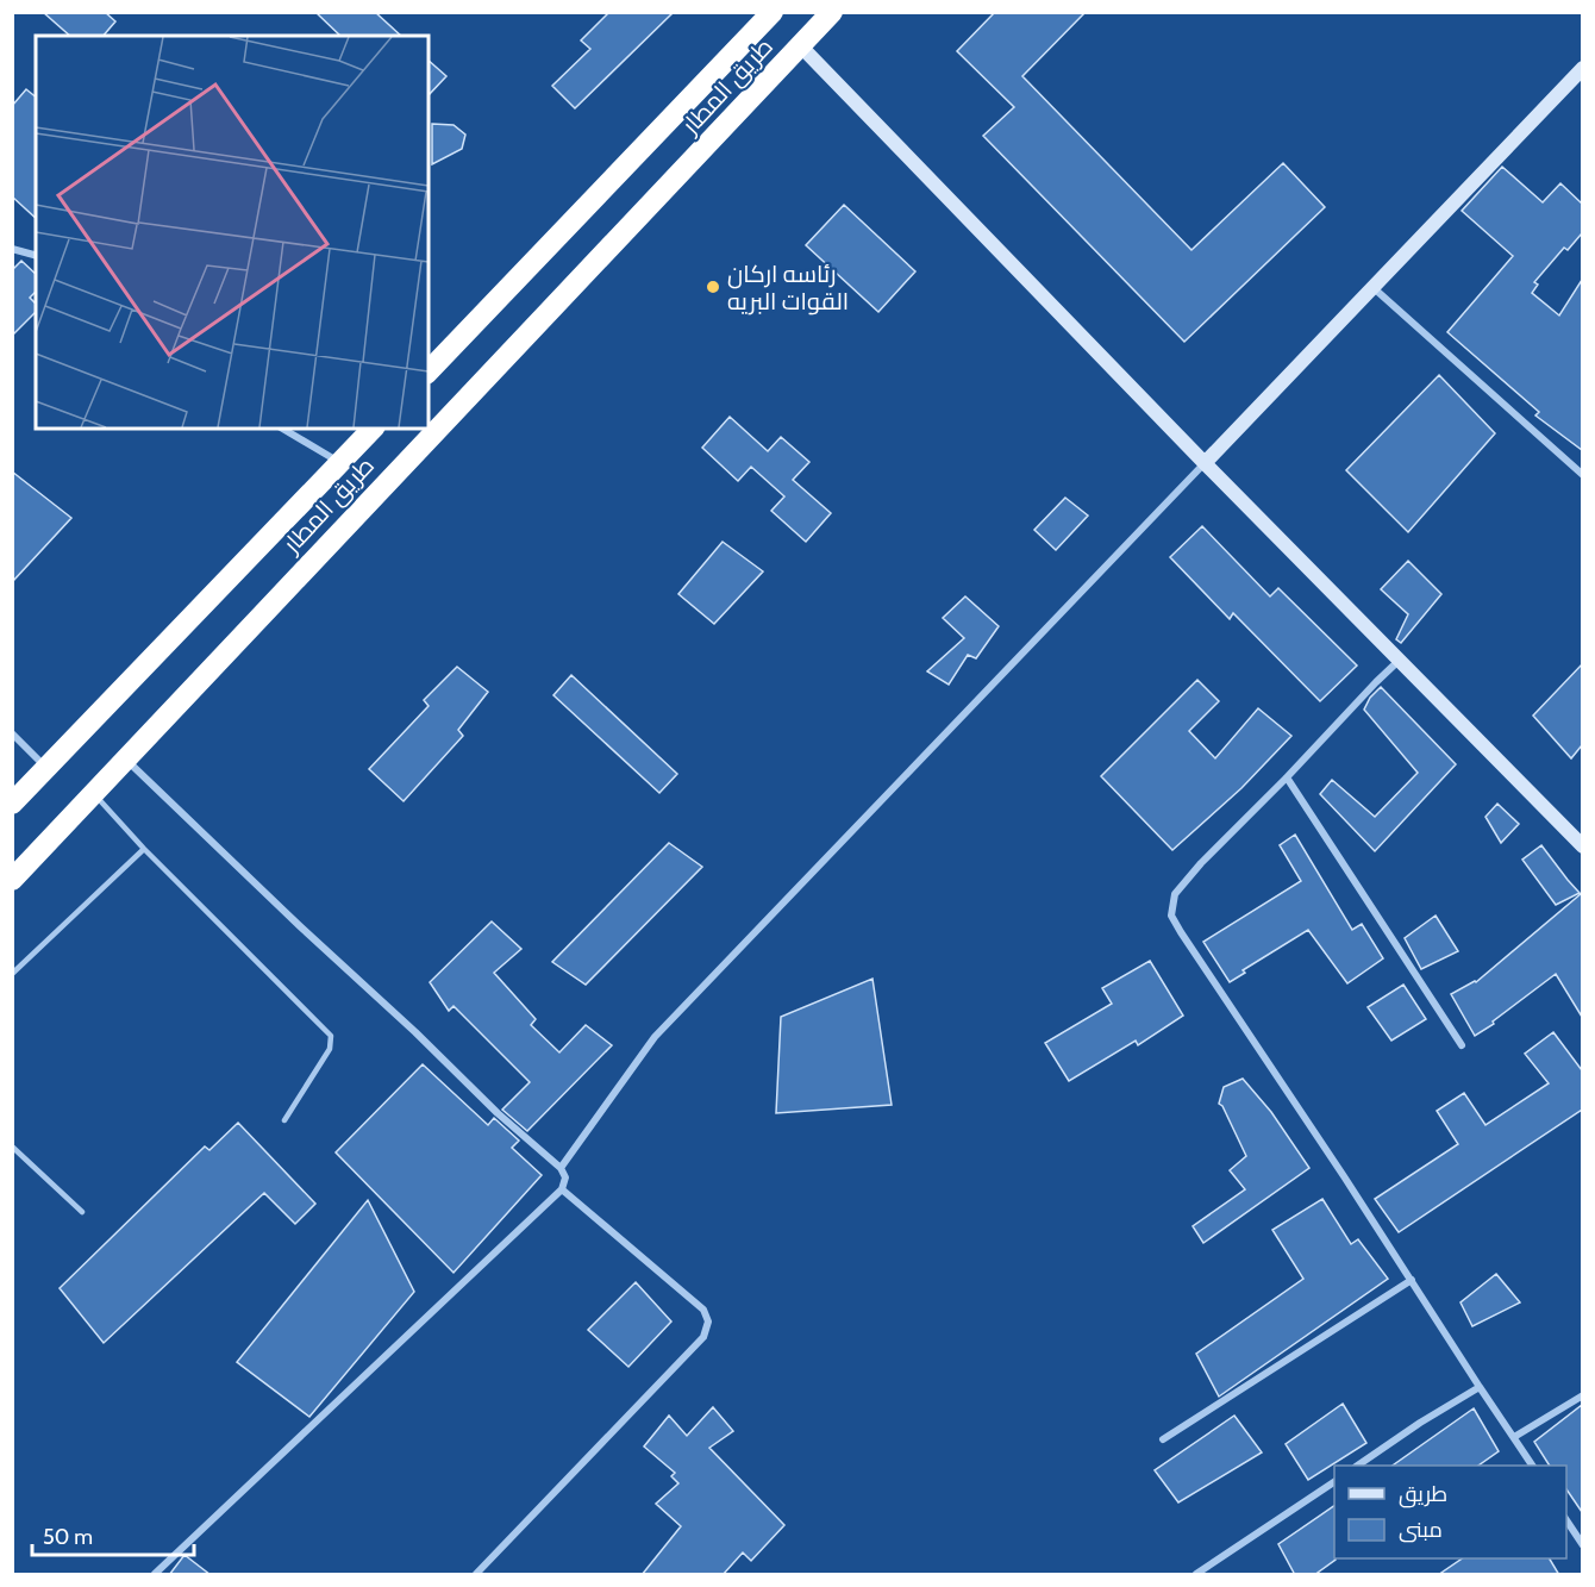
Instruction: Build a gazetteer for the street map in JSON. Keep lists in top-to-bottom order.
{
  "streets": {
    "highway": ["طريق المطار"]
  },
  "places": ["رئاسه اركان القوات البريه"],
  "legend": ["طريق", "مبنى"],
  "scale_bar": "50 m"
}
